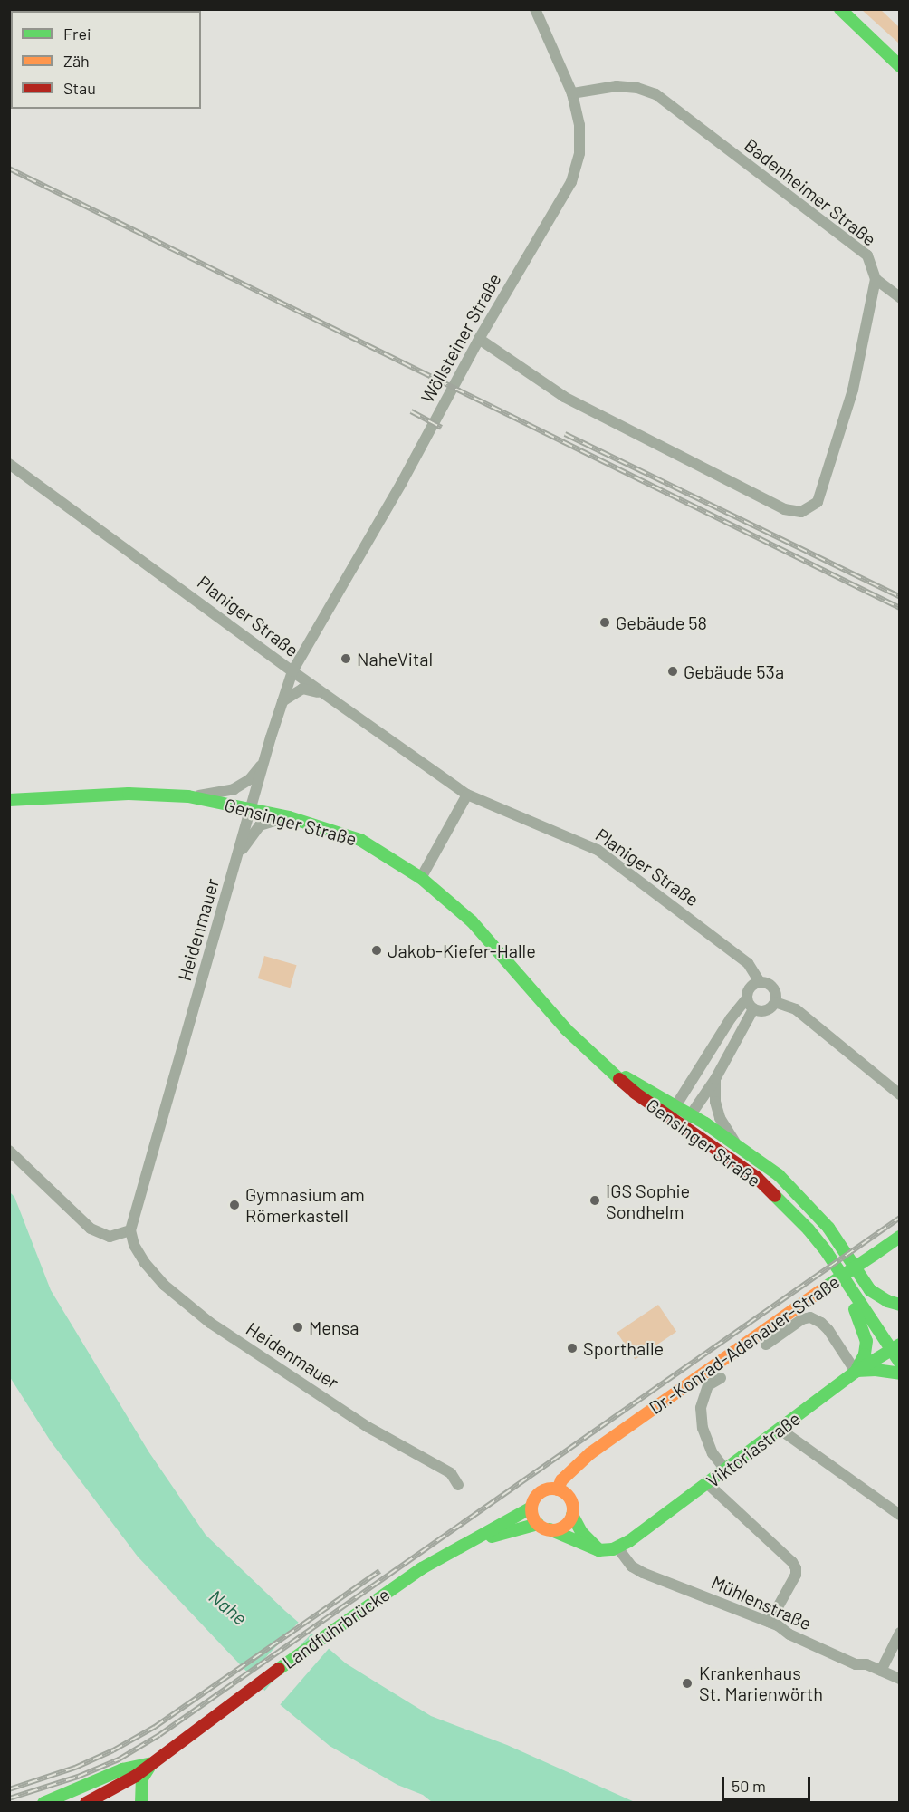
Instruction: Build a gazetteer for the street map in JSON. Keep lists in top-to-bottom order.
{
  "streets": {
    "street": [
      "Badenheimer Straße",
      "Wöllsteiner Straße",
      "Planiger Straße",
      "Gensinger Straße",
      "Heidenmauer",
      "Dr.-Konrad-Adenauer-Straße",
      "Viktoriastraße",
      "Mühlenstraße",
      "Landfuhrbrücke"
    ]
  },
  "crossings": [
    ["Badenheimer Straße", "Wöllsteiner Straße"],
    ["Wöllsteiner Straße", "Planiger Straße"],
    ["Wöllsteiner Straße", "Heidenmauer"],
    ["Planiger Straße", "Heidenmauer"],
    ["Gensinger Straße", "Heidenmauer"],
    ["Gensinger Straße", "Viktoriastraße"],
    ["Dr.-Konrad-Adenauer-Straße", "Viktoriastraße"],
    ["Viktoriastraße", "Mühlenstraße"]
  ],
  "water": ["Nahe"],
  "places": [
    "Gebäude 58",
    "NaheVital",
    "Gebäude 53a",
    "Jakob-Kiefer-Halle",
    "IGS Sophie Sondhelm",
    "Gymnasium am Römerkastell",
    "Mensa",
    "Sporthalle",
    "Krankenhaus St. Marienwörth"
  ],
  "legend": ["Frei", "Zäh", "Stau"],
  "scale_bar": "50 m"
}
